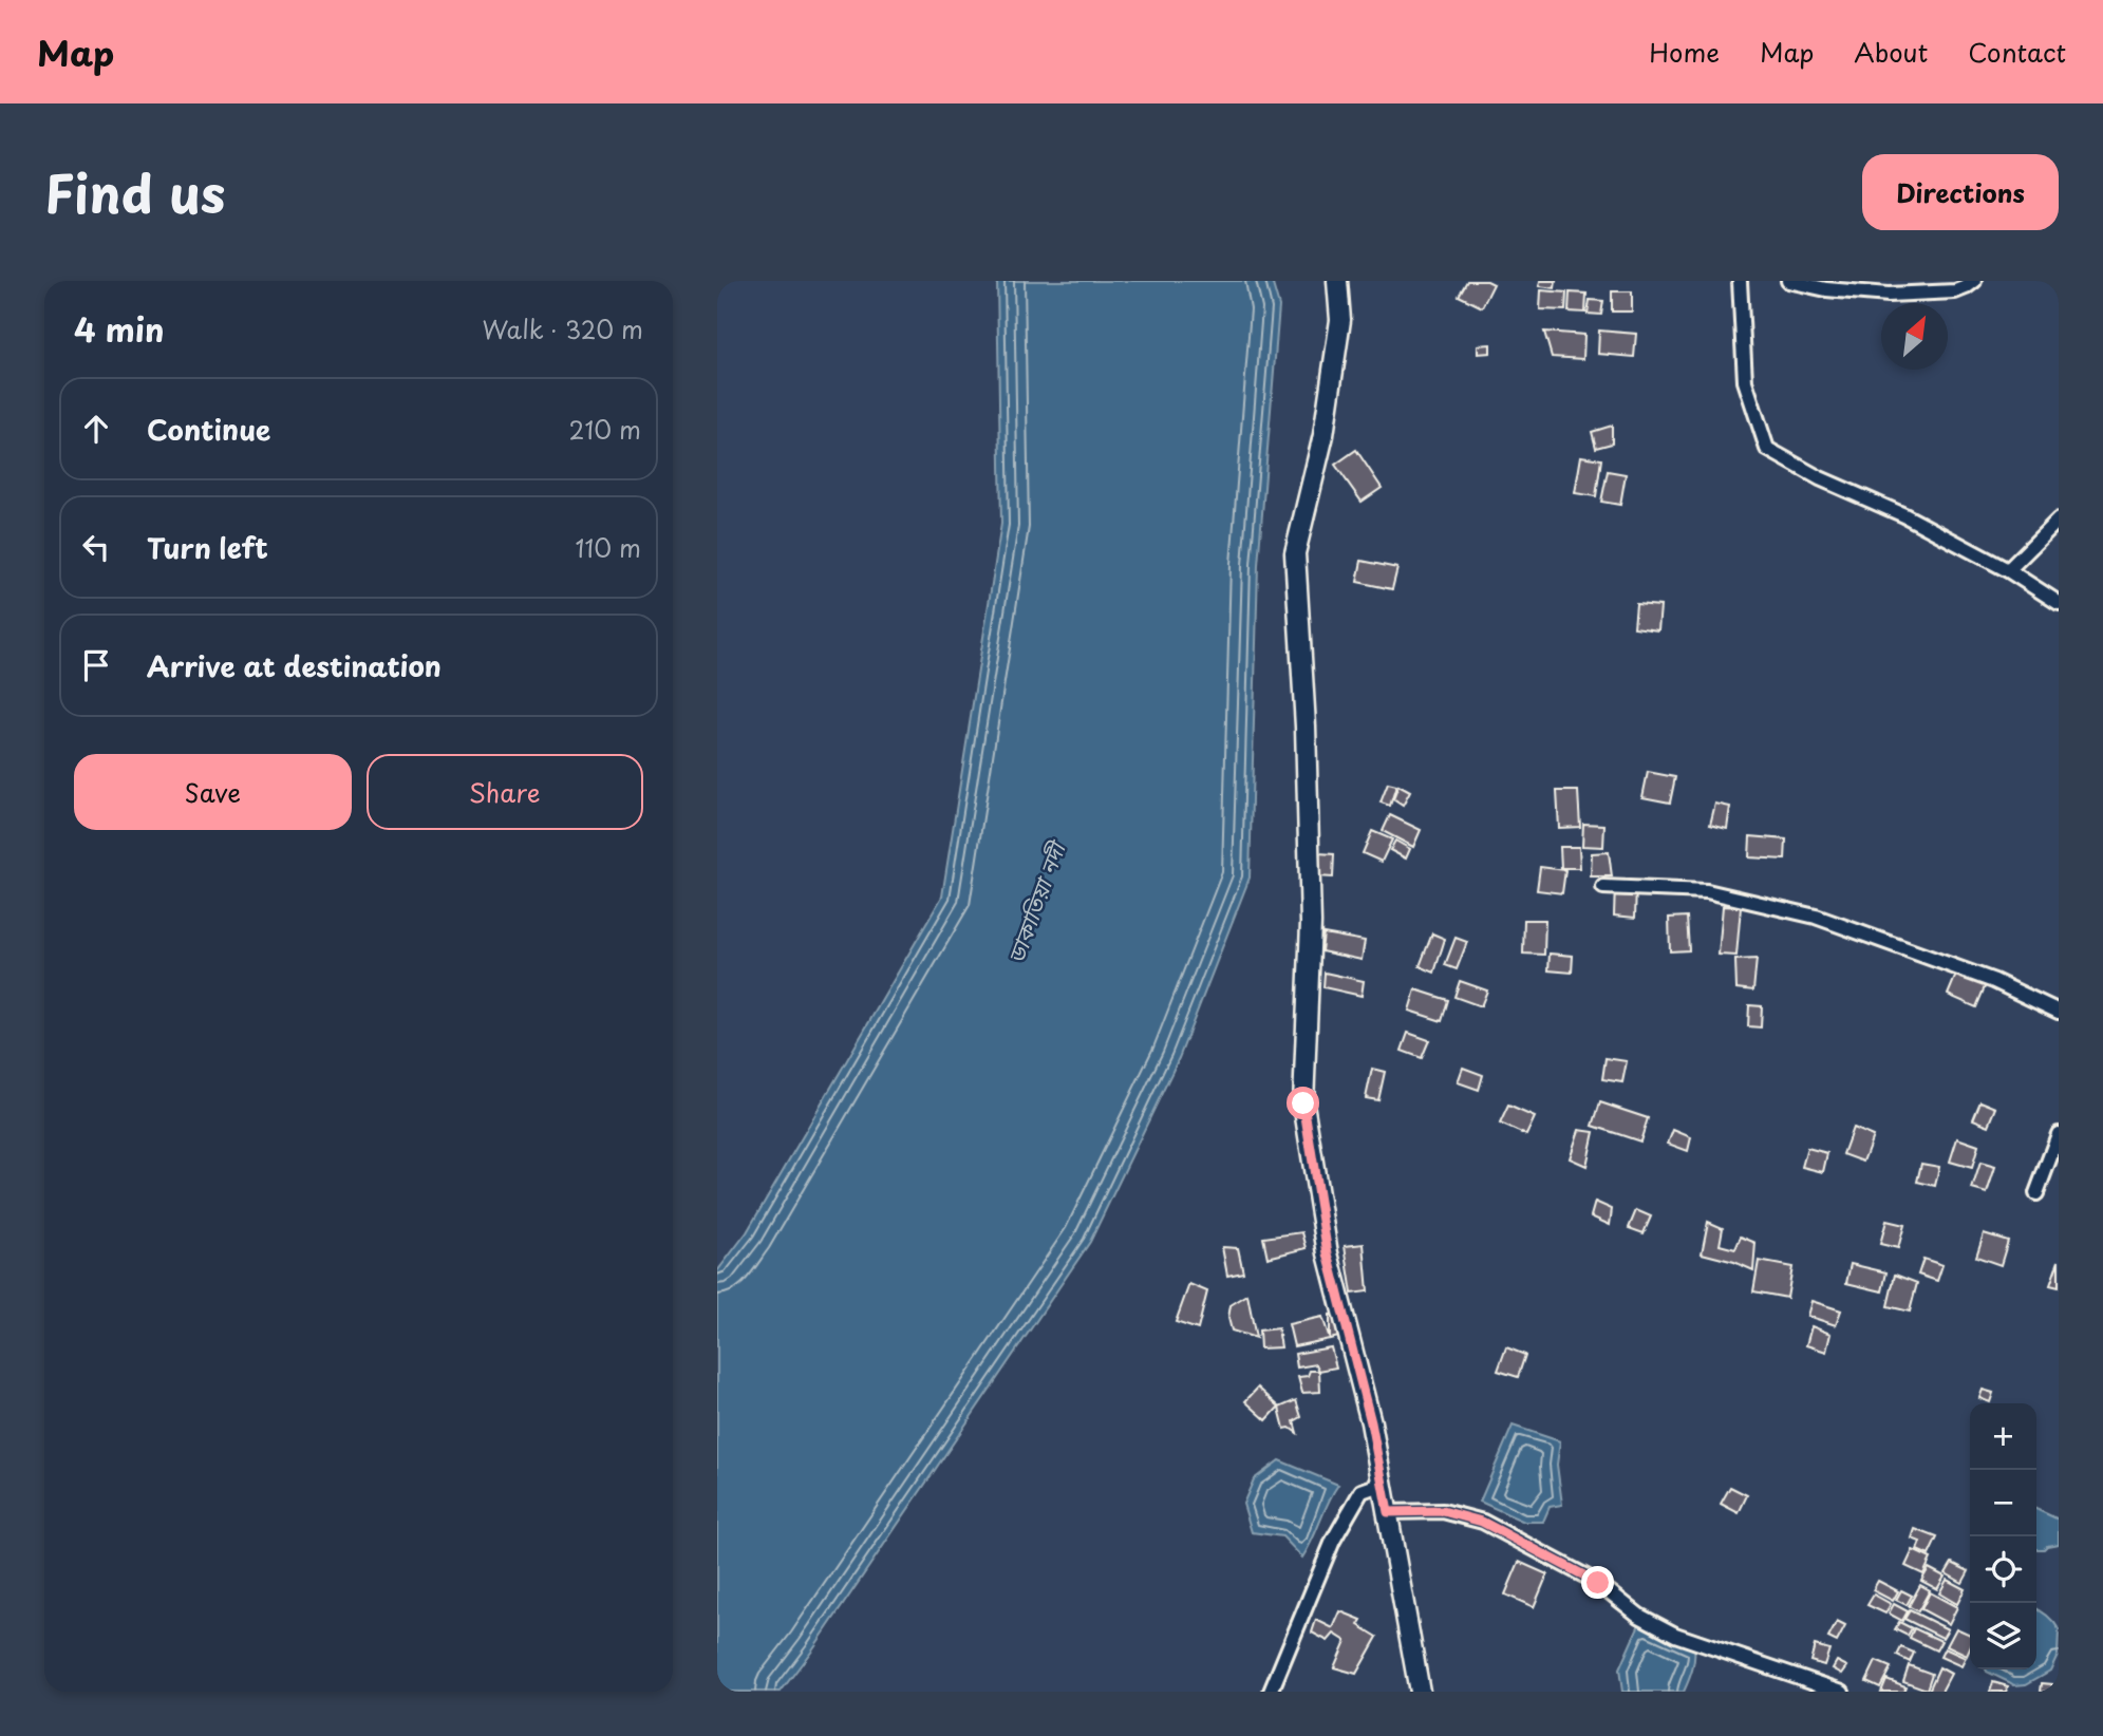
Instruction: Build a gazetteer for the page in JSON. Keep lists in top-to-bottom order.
{
  "water": ["ডাকাতিয়া নদী"],
  "north": "top right",
  "page": {
    "header": "Map",
    "nav": [
      "Home",
      "Map",
      "About",
      "Contact"
    ],
    "title": "Find us",
    "buttons": [
      "Directions",
      ["Save", "Share"]
    ],
    "heading": ["4 min", "Walk · 320 m"],
    "list": [
      ["Continue", "210 m"],
      ["Turn left", "110 m"],
      "Arrive at destination"
    ],
    "map_buttons": ["+", "−"]
  }
}
